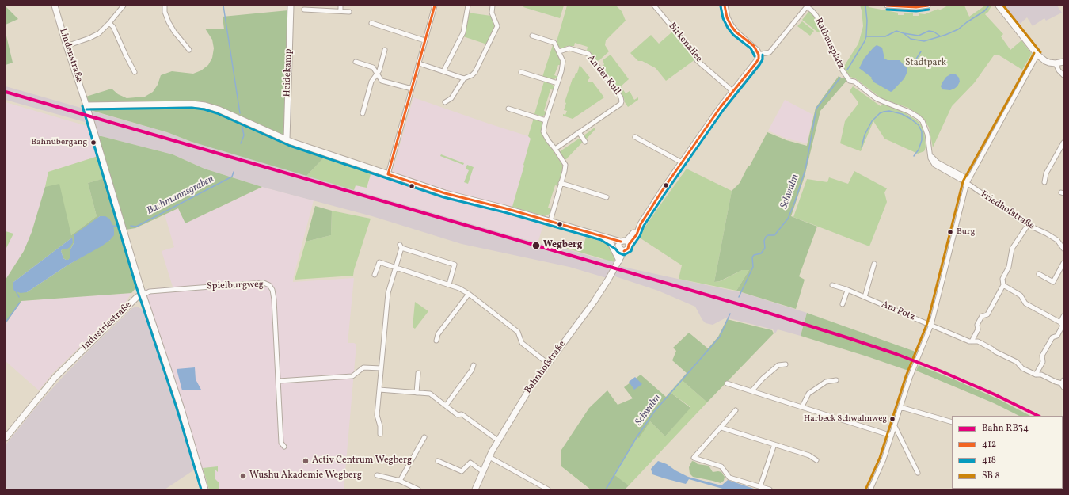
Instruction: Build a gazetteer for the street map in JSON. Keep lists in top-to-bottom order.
{
  "streets": {
    "street": [
      "Birkenallee",
      "Rathausplatz",
      "Lindenstraße",
      "Heidekamp",
      "An der Kull",
      "Friedhofstraße",
      "Spielburgweg",
      "Am Potz",
      "Industriestraße",
      "Bahnhofstraße"
    ]
  },
  "crossings": [
    ["Birkenallee", "Bahnhofstraße"],
    ["Rathausplatz", "Friedhofstraße"],
    ["Rathausplatz", "Bahnhofstraße"],
    ["Spielburgweg", "Industriestraße"]
  ],
  "water": ["Schwalm", "Bachmannsgraben"],
  "parks": ["Stadtpark"],
  "places": [
    "Bahnübergang",
    "Burg",
    "Wegberg",
    "Harbeck Schwalmweg",
    "Activ Centrum Wegberg",
    "Wushu Akademie Wegberg"
  ],
  "lines": ["transit line 412", "transit line 418", "rail line RB34"],
  "legend": [
    "Bahn RB34",
    "412",
    "418",
    "SB 8"
  ]
}
